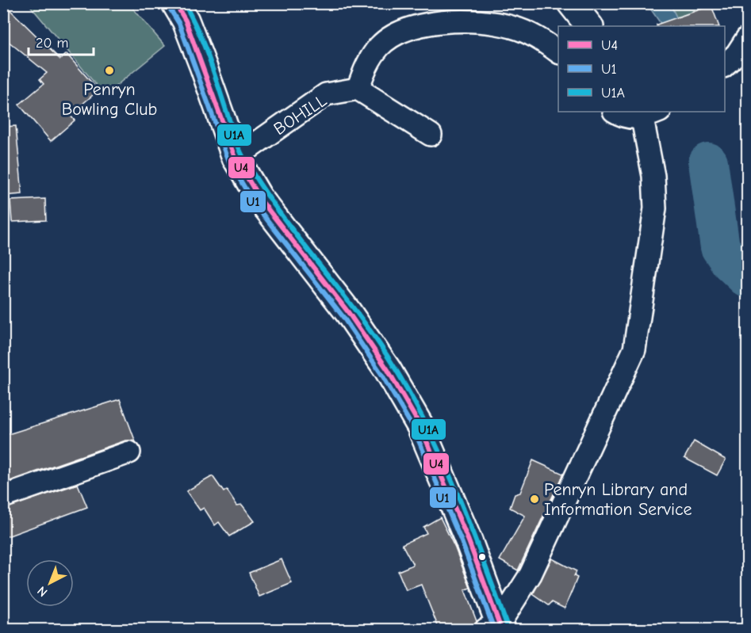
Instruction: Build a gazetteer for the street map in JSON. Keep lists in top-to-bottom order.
{
  "streets": {
    "street": ["BOHILL"]
  },
  "places": ["Penryn Bowling Club", "Penryn Library and Information Service"],
  "lines": ["transit line U4", "transit line U1A", "transit line U1"],
  "legend": ["U4", "U1", "U1A"],
  "scale_bar": "20 m",
  "north": "bottom left"
}
